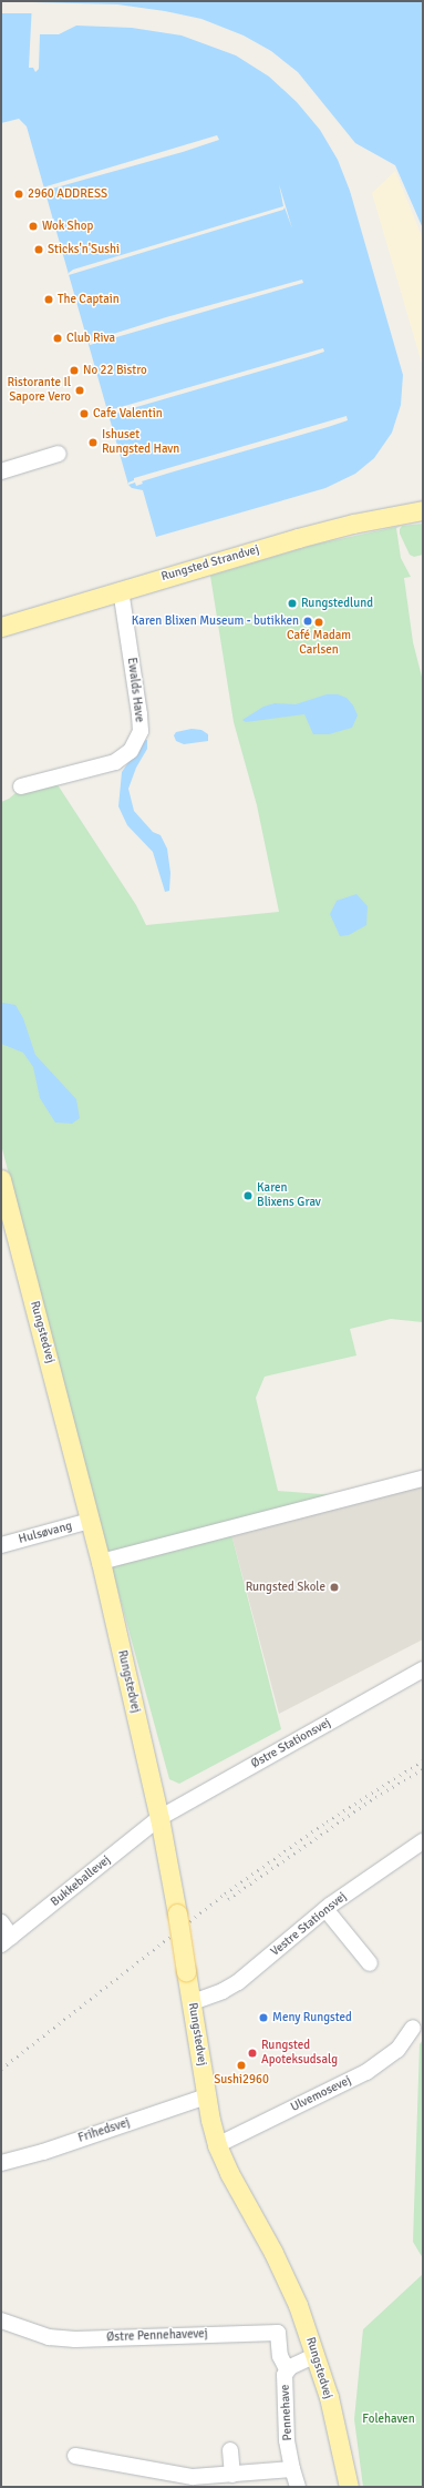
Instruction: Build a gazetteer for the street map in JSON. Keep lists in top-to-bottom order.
{
  "streets": {
    "main road": ["Rungsted Strandvej", "Rungstedvej"],
    "street": [
      "Ewalds Have",
      "Hulsøvang",
      "Østre Stationsvej",
      "Bukkeballevej",
      "Vestre Stationsvej",
      "Ulvemosevej",
      "Frihedsvej",
      "Østre Pennehavevej",
      "Pennehave"
    ]
  },
  "crossings": [
    ["Rungsted Strandvej", "Ewalds Have"],
    ["Rungstedvej", "Hulsøvang"],
    ["Rungstedvej", "Østre Stationsvej"],
    ["Rungstedvej", "Bukkeballevej"],
    ["Rungstedvej", "Vestre Stationsvej"],
    ["Rungstedvej", "Ulvemosevej"],
    ["Rungstedvej", "Frihedsvej"],
    ["Rungstedvej", "Pennehave"],
    ["Østre Stationsvej", "Bukkeballevej"],
    ["Østre Pennehavevej", "Pennehave"]
  ],
  "parks": ["Folehaven"],
  "places": [
    "2960 ADDRESS",
    "Wok Shop",
    "Sticks'n'Sushi",
    "The Captain",
    "Club Riva",
    "No 22 Bistro",
    "Ristorante Il Sapore Vero",
    "Cafe Valentin",
    "Ishuset Rungsted Havn",
    "Rungstedlund",
    "Karen Blixen Museum - butikken",
    "Café Madam Carlsen",
    "Karen Blixens Grav",
    "Rungsted Skole",
    "Meny Rungsted",
    "Rungsted Apoteksudsalg",
    "Sushi2960"
  ]
}
